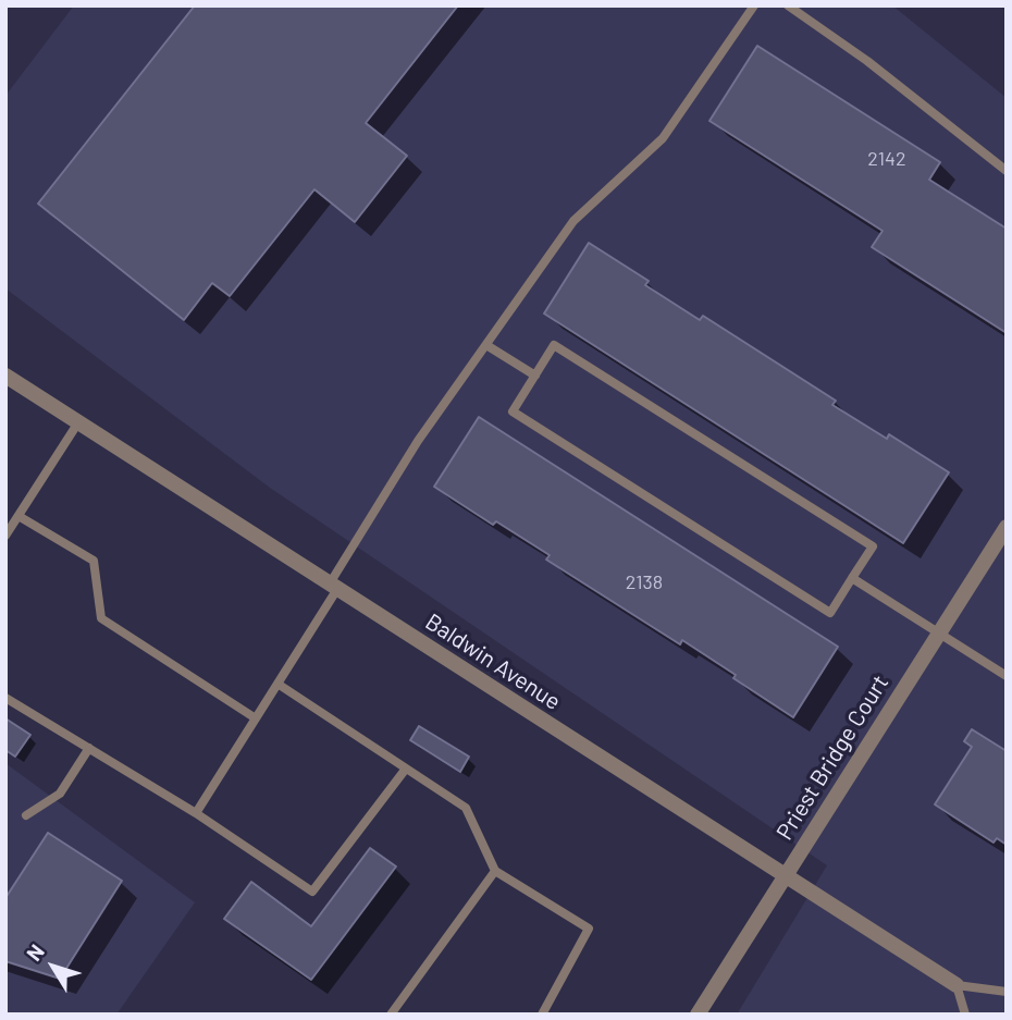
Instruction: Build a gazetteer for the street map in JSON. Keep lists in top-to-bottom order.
{
  "streets": {
    "street": ["Baldwin Avenue", "Priest Bridge Court"]
  },
  "crossings": [
    ["Baldwin Avenue", "Priest Bridge Court"]
  ],
  "house_numbers": ["2142", "2138"],
  "north": "top left"
}
